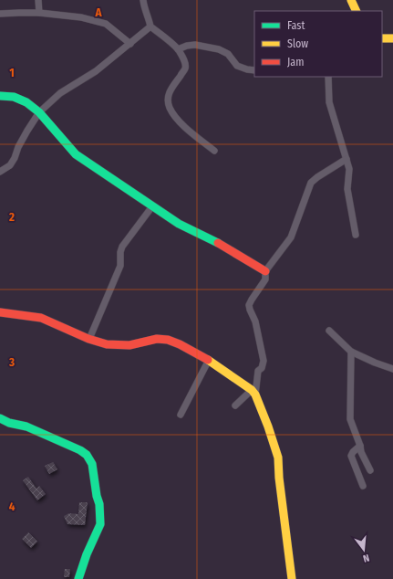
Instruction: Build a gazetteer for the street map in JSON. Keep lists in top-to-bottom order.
{
  "legend": ["Fast", "Slow", "Jam"],
  "north": "bottom",
  "grid": {
    "columns": ["A"],
    "rows": [
      "1",
      "2",
      "3",
      "4"
    ]
  }
}
